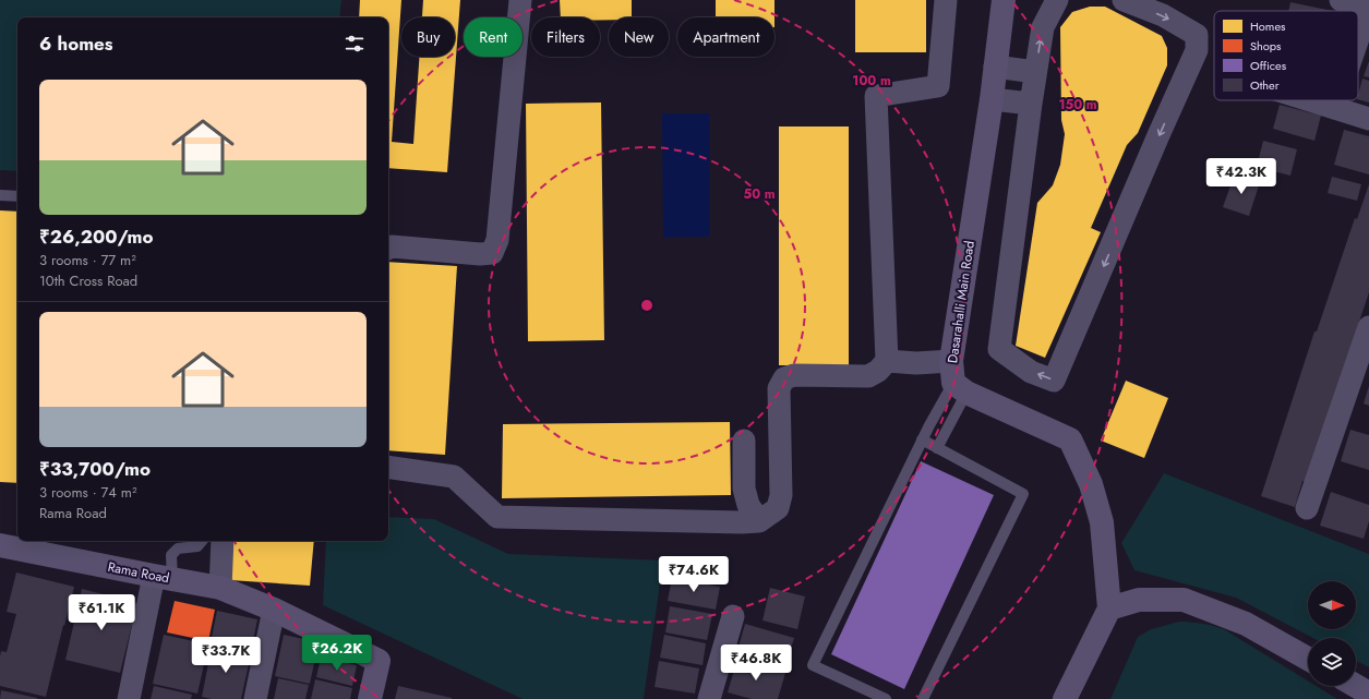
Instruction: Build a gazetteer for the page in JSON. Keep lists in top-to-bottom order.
{
  "streets": {
    "street": ["Dasarahalli Main Road", "Rama Road"]
  },
  "legend": [
    "Homes",
    "Shops",
    "Offices",
    "Other"
  ],
  "north": "right",
  "page": {
    "chip": [
      "Buy",
      "Rent",
      "Filters",
      "New",
      "Apartment"
    ],
    "heading": "6 homes",
    "list": [
      {
        "name": "₹26,200/mo",
        "note": "3 rooms · 77 m² · 10th Cross Road"
      },
      {
        "name": "₹33,700/mo",
        "note": "3 rooms · 74 m² · Rama Road"
      }
    ],
    "price": [
      "₹42.3K",
      "₹74.6K",
      "₹61.1K",
      "₹26.2K",
      "₹33.7K",
      "₹46.8K"
    ]
  },
  "rings": ["100 m", "150 m", "50 m"]
}
